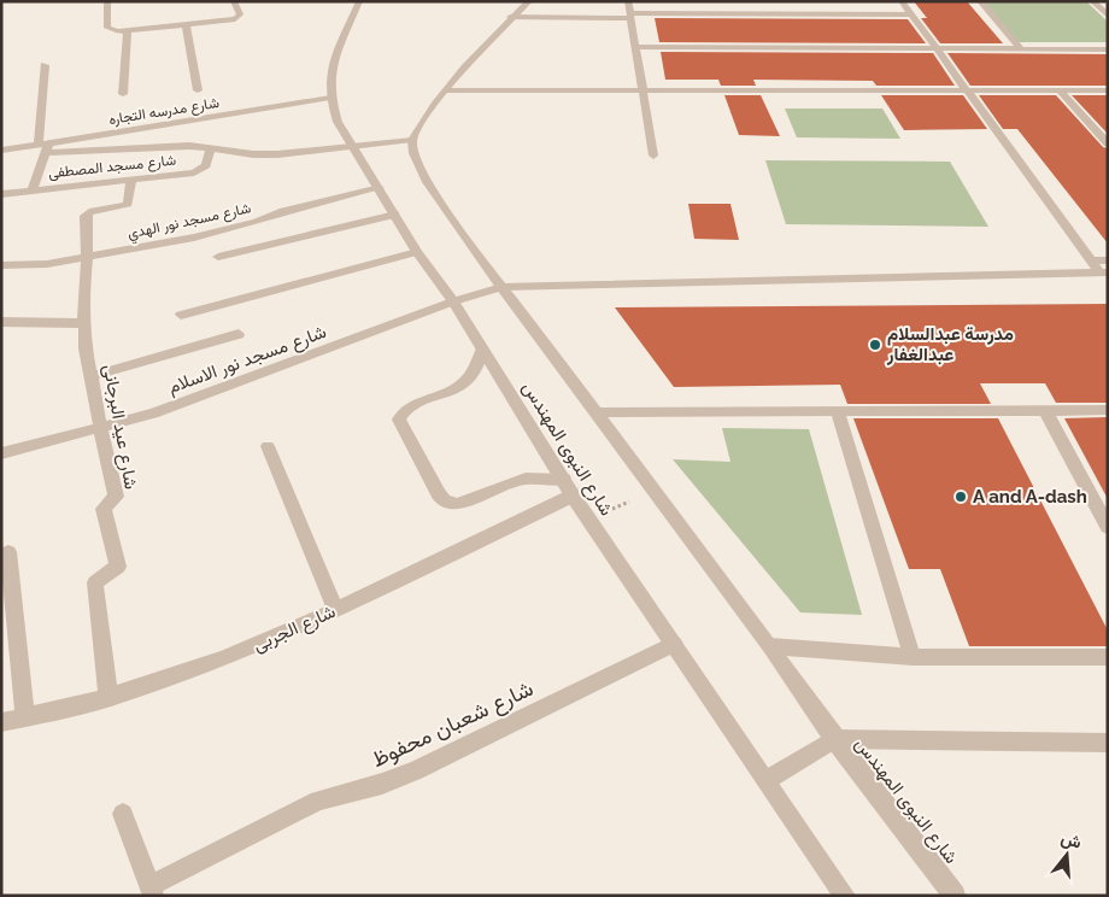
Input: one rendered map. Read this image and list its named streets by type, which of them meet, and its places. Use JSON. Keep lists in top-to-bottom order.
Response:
{
  "streets": {
    "street": [
      "شارع مدرسه التجاره",
      "شارع مسجد المصطفى",
      "شارع مسجد نور الهدي",
      "شارع مسجد نور الاسلام",
      "شارع عيد البرجانى",
      "شارع النبوى المهندس",
      "شارع الجربى",
      "شارع شعبان محفوظ"
    ]
  },
  "crossings": [
    ["شارع مدرسه التجاره", "شارع النبوى المهندس"],
    ["شارع مسجد المصطفى", "شارع عيد البرجانى"],
    ["شارع مسجد نور الهدي", "شارع عيد البرجانى"],
    ["شارع مسجد نور الهدي", "شارع النبوى المهندس"],
    ["شارع مسجد نور الاسلام", "شارع عيد البرجانى"],
    ["شارع مسجد نور الاسلام", "شارع النبوى المهندس"],
    ["شارع عيد البرجانى", "شارع الجربى"],
    ["شارع النبوى المهندس", "شارع الجربى"],
    ["شارع النبوى المهندس", "شارع شعبان محفوظ"]
  ],
  "places": ["مدرسة عبدالسلام عبدالغفار", "A and A-dash"],
  "north": "top"
}
